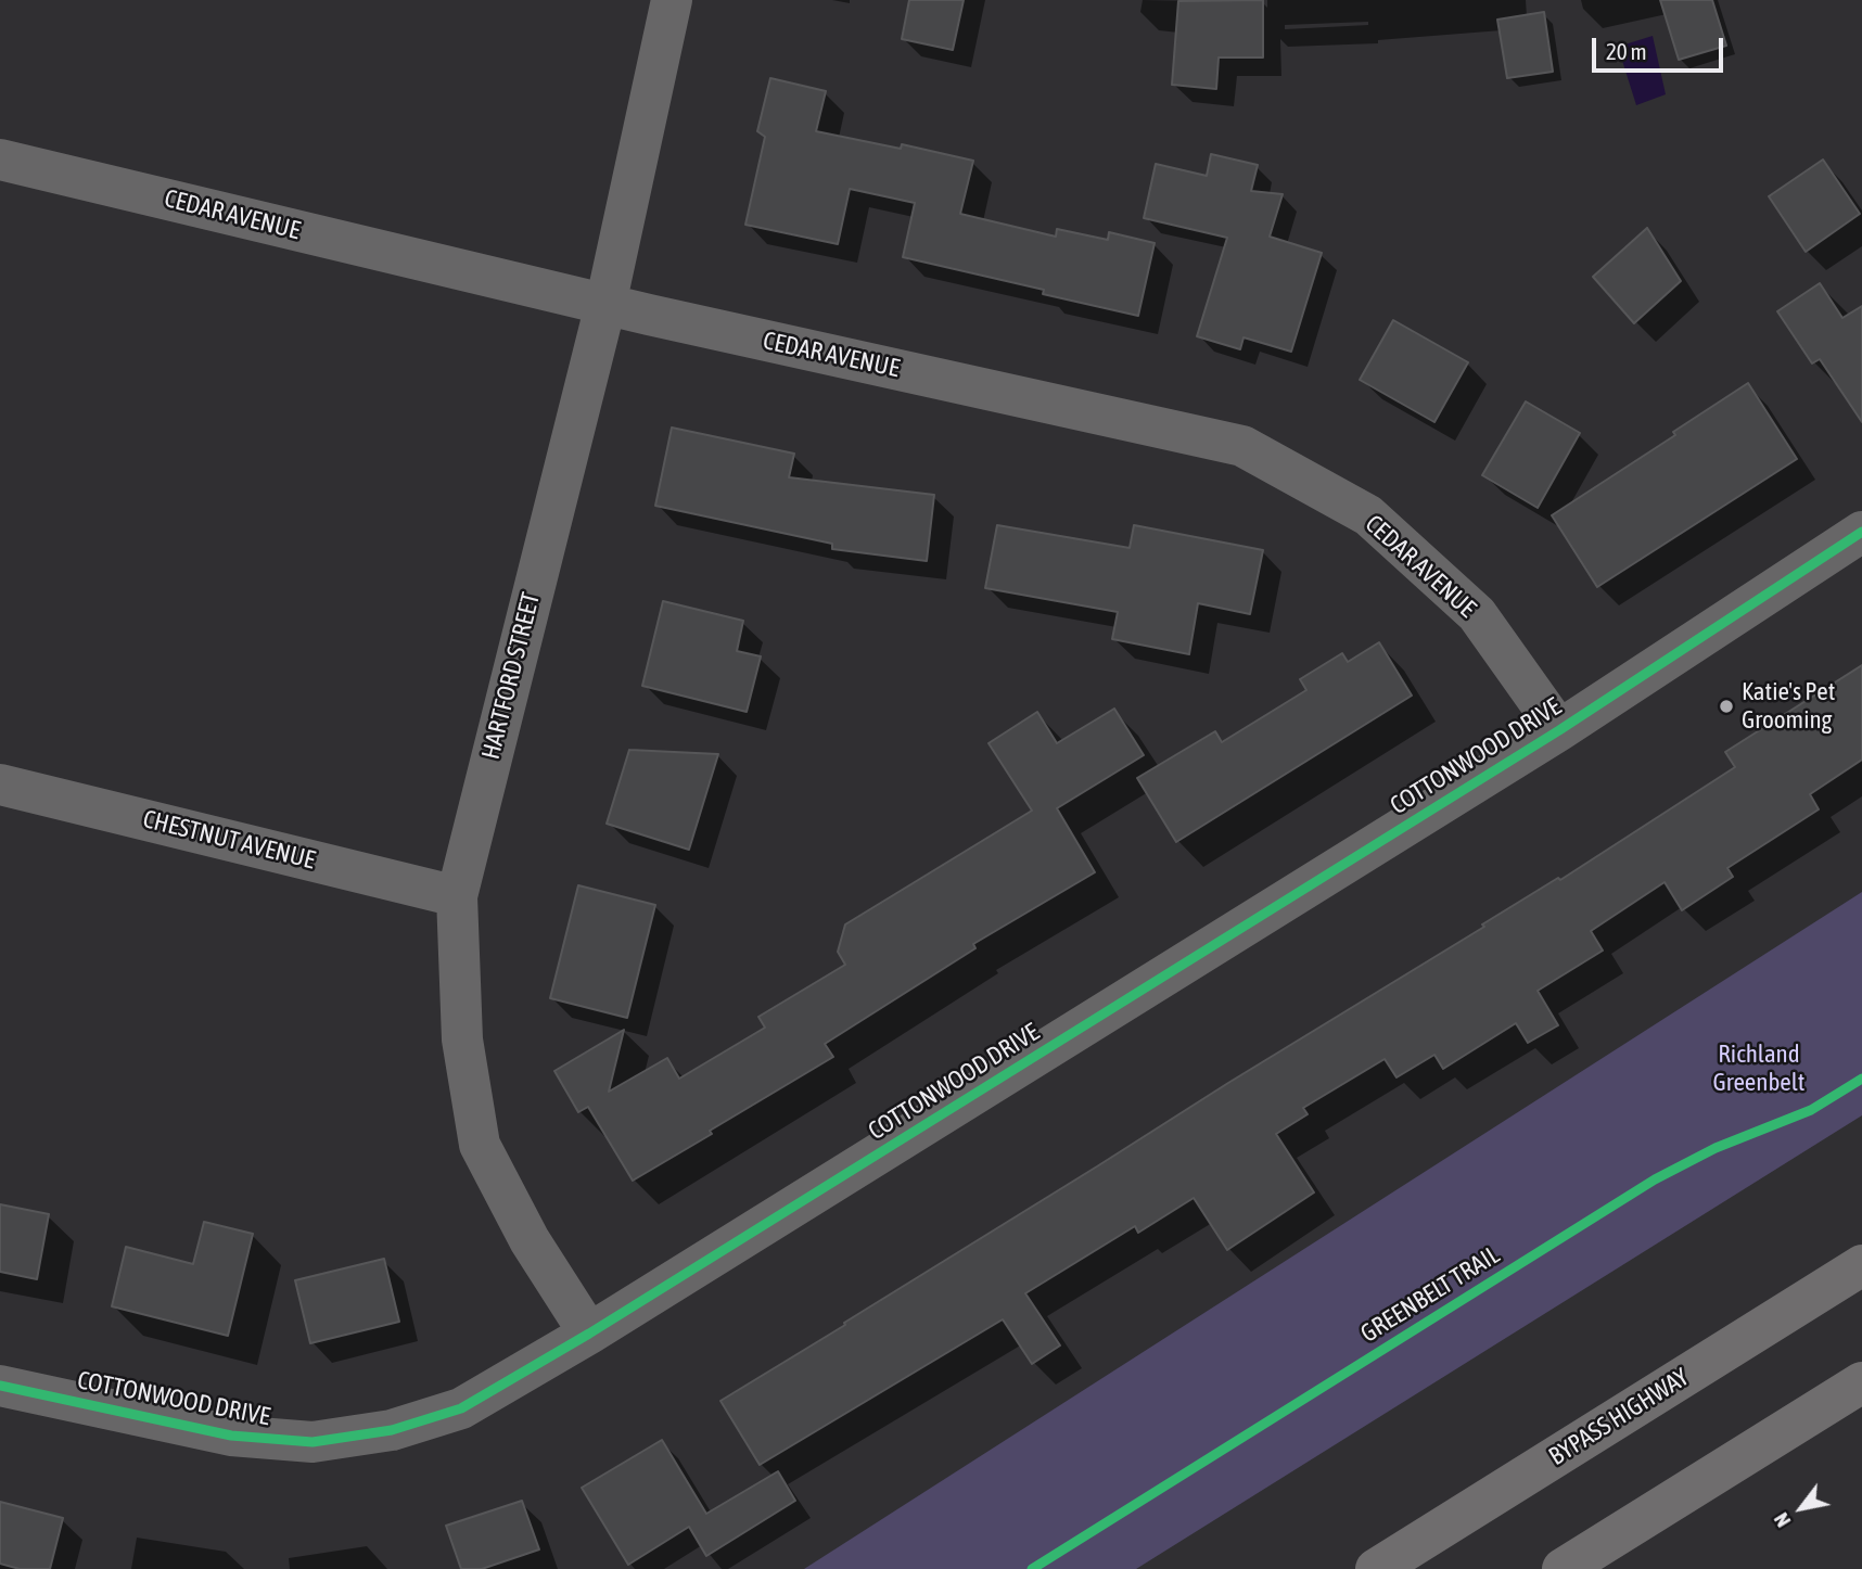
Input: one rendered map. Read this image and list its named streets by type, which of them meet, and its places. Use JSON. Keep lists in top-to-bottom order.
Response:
{
  "streets": {
    "highway": ["BYPASS HIGHWAY"],
    "street": [
      "CEDAR AVENUE",
      "HARTFORD STREET",
      "COTTONWOOD DRIVE",
      "CHESTNUT AVENUE"
    ],
    "cycle path": ["GREENBELT TRAIL"]
  },
  "crossings": [
    ["CEDAR AVENUE", "HARTFORD STREET"],
    ["CEDAR AVENUE", "COTTONWOOD DRIVE"],
    ["HARTFORD STREET", "COTTONWOOD DRIVE"],
    ["HARTFORD STREET", "CHESTNUT AVENUE"]
  ],
  "parks": ["Richland Greenbelt"],
  "places": ["Katie's Pet Grooming"],
  "scale_bar": "20 m",
  "north": "bottom left"
}
